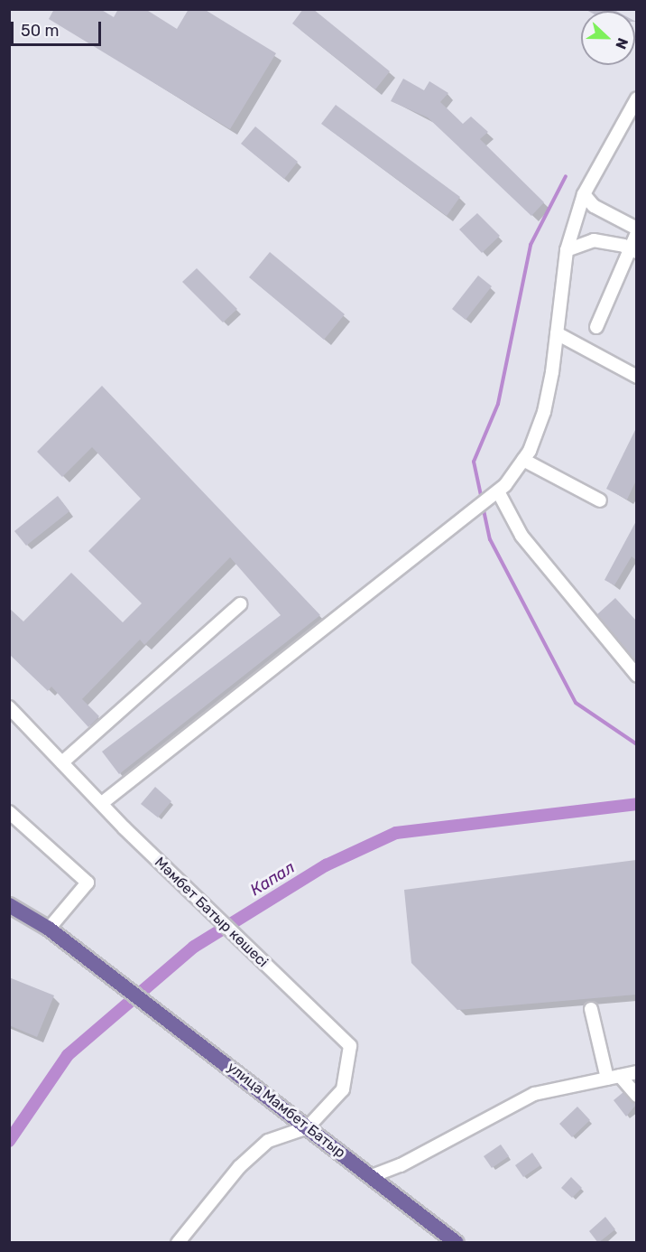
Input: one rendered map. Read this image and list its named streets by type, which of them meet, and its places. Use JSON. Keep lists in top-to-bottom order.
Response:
{
  "streets": {
    "main road": ["улица Мамбет Батыр"],
    "street": ["Мәмбет Батыр көшесі"]
  },
  "crossings": [
    ["Мәмбет Батыр көшесі", "улица Мамбет Батыр"]
  ],
  "water": ["Капал"],
  "scale_bar": "50 m",
  "north": "right"
}
